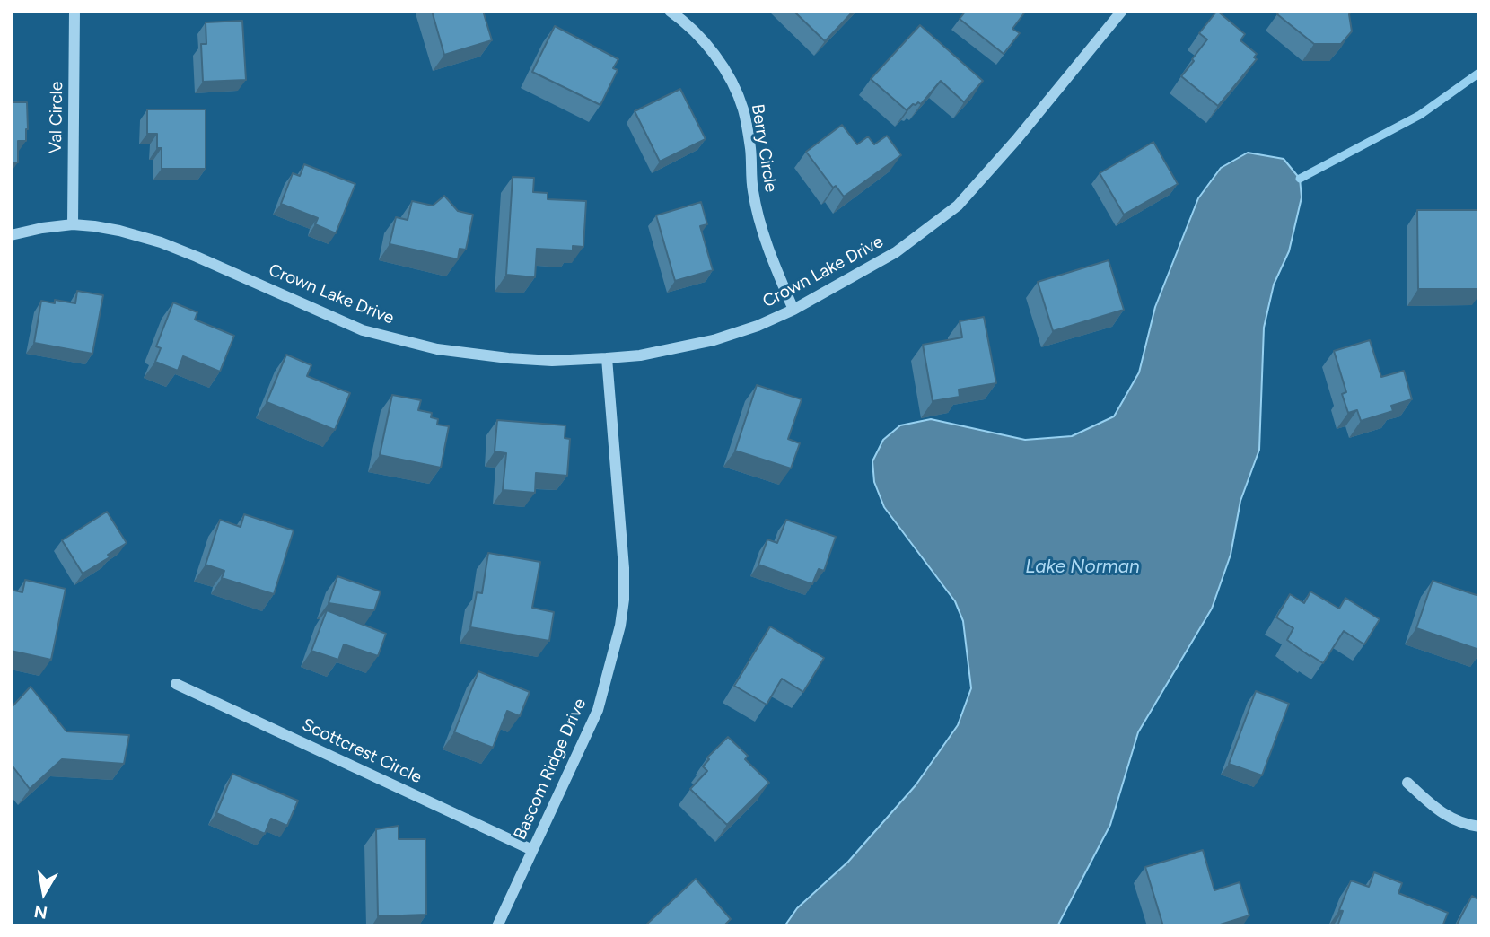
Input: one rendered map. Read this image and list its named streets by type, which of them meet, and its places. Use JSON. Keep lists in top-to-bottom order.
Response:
{
  "streets": {
    "street": [
      "Val Circle",
      "Berry Circle",
      "Crown Lake Drive",
      "Scottcrest Circle",
      "Bascom Ridge Drive"
    ]
  },
  "crossings": [
    ["Val Circle", "Crown Lake Drive"],
    ["Berry Circle", "Crown Lake Drive"],
    ["Crown Lake Drive", "Bascom Ridge Drive"],
    ["Scottcrest Circle", "Bascom Ridge Drive"]
  ],
  "water": ["Lake Norman"],
  "north": "bottom"
}
